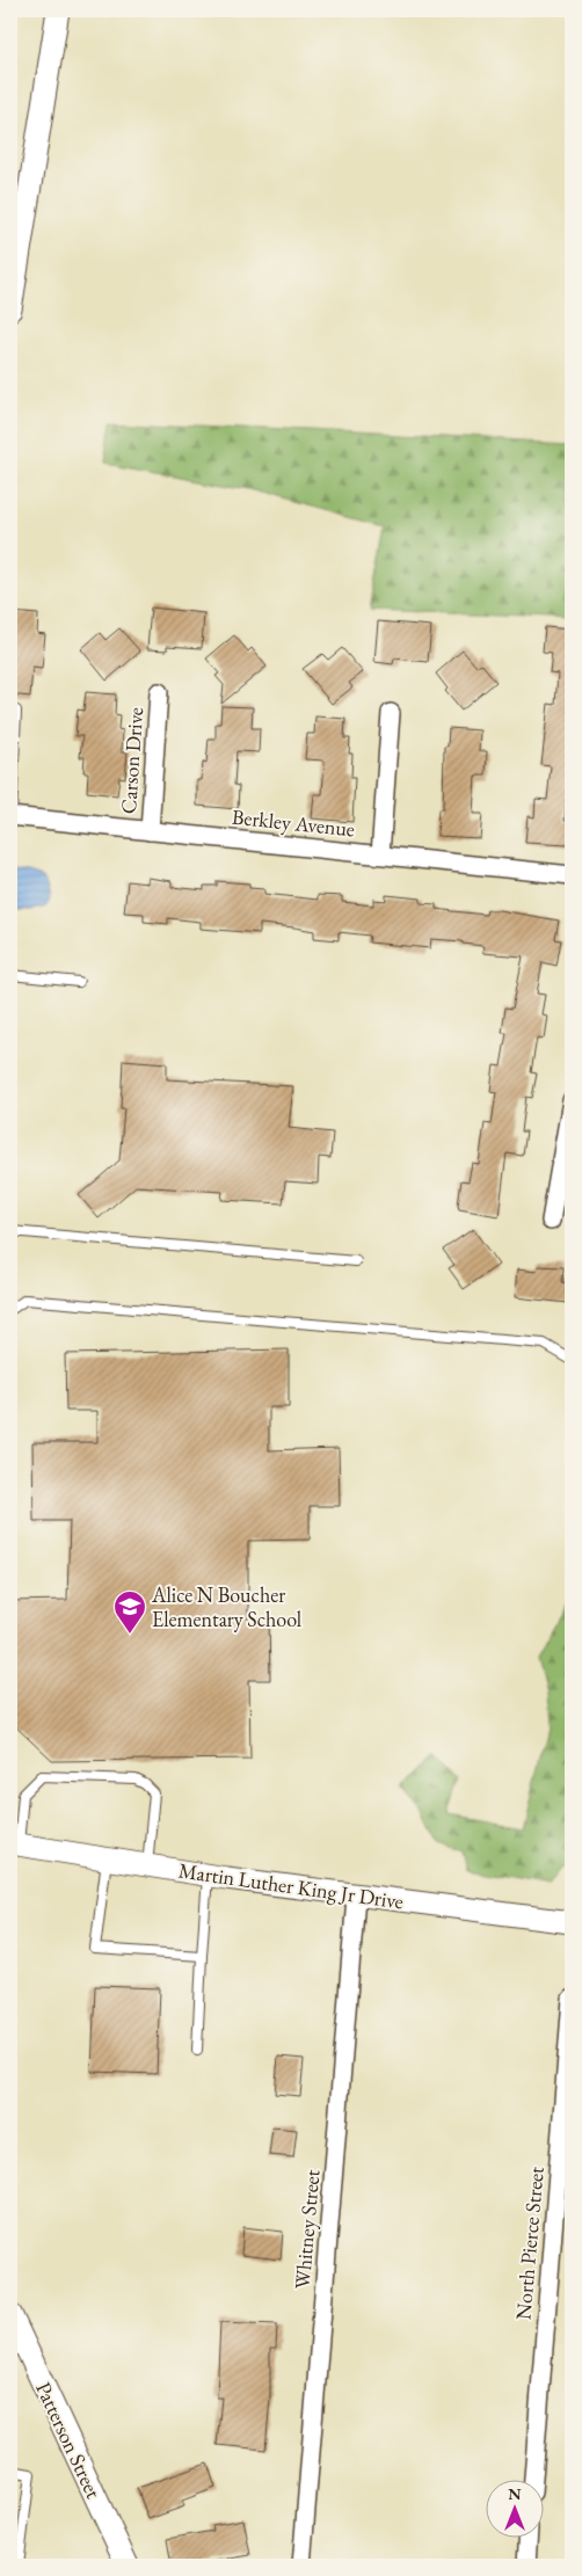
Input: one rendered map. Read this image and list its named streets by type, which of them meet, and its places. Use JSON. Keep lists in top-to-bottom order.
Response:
{
  "streets": {
    "street": [
      "Carson Drive",
      "Berkley Avenue",
      "Martin Luther King Jr Drive",
      "Whitney Street",
      "North Pierce Street",
      "Patterson Street"
    ]
  },
  "crossings": [
    ["Carson Drive", "Berkley Avenue"],
    ["Martin Luther King Jr Drive", "Whitney Street"]
  ],
  "places": {
    "school or university": ["Alice N Boucher Elementary School"]
  },
  "north": "top"
}
